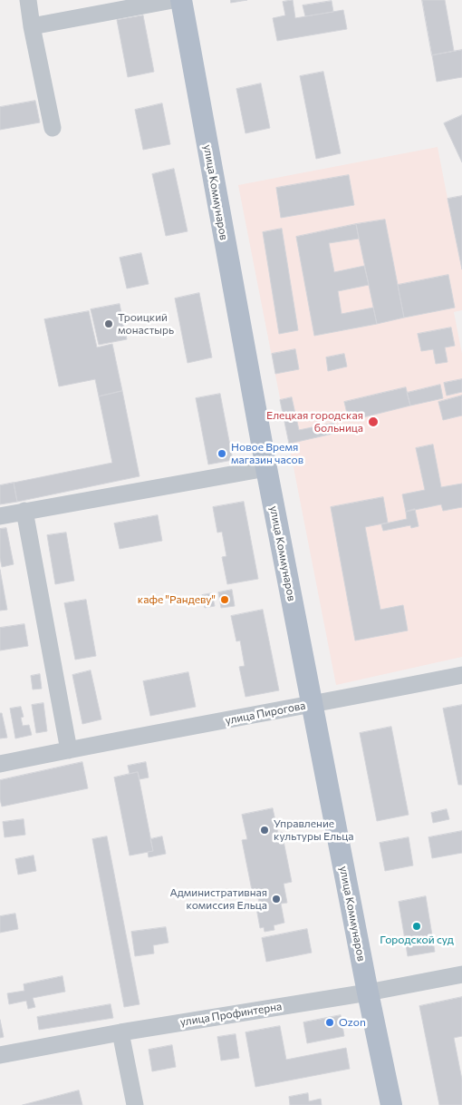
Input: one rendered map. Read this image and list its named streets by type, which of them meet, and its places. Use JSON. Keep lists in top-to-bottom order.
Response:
{
  "streets": {
    "main road": ["улица Коммунаров"],
    "street": ["улица Пирогова", "улица Профинтерна"]
  },
  "crossings": [
    ["улица Коммунаров", "улица Пирогова"],
    ["улица Коммунаров", "улица Профинтерна"]
  ],
  "places": [
    "Троицкий монастырь",
    "Елецкая городская больница",
    "Новое Время магазин часов",
    "кафе \"Рандеву\"",
    "Управление культуры Ельца",
    "Административная комиссия Ельца",
    "Городской суд",
    "Ozon"
  ]
}
